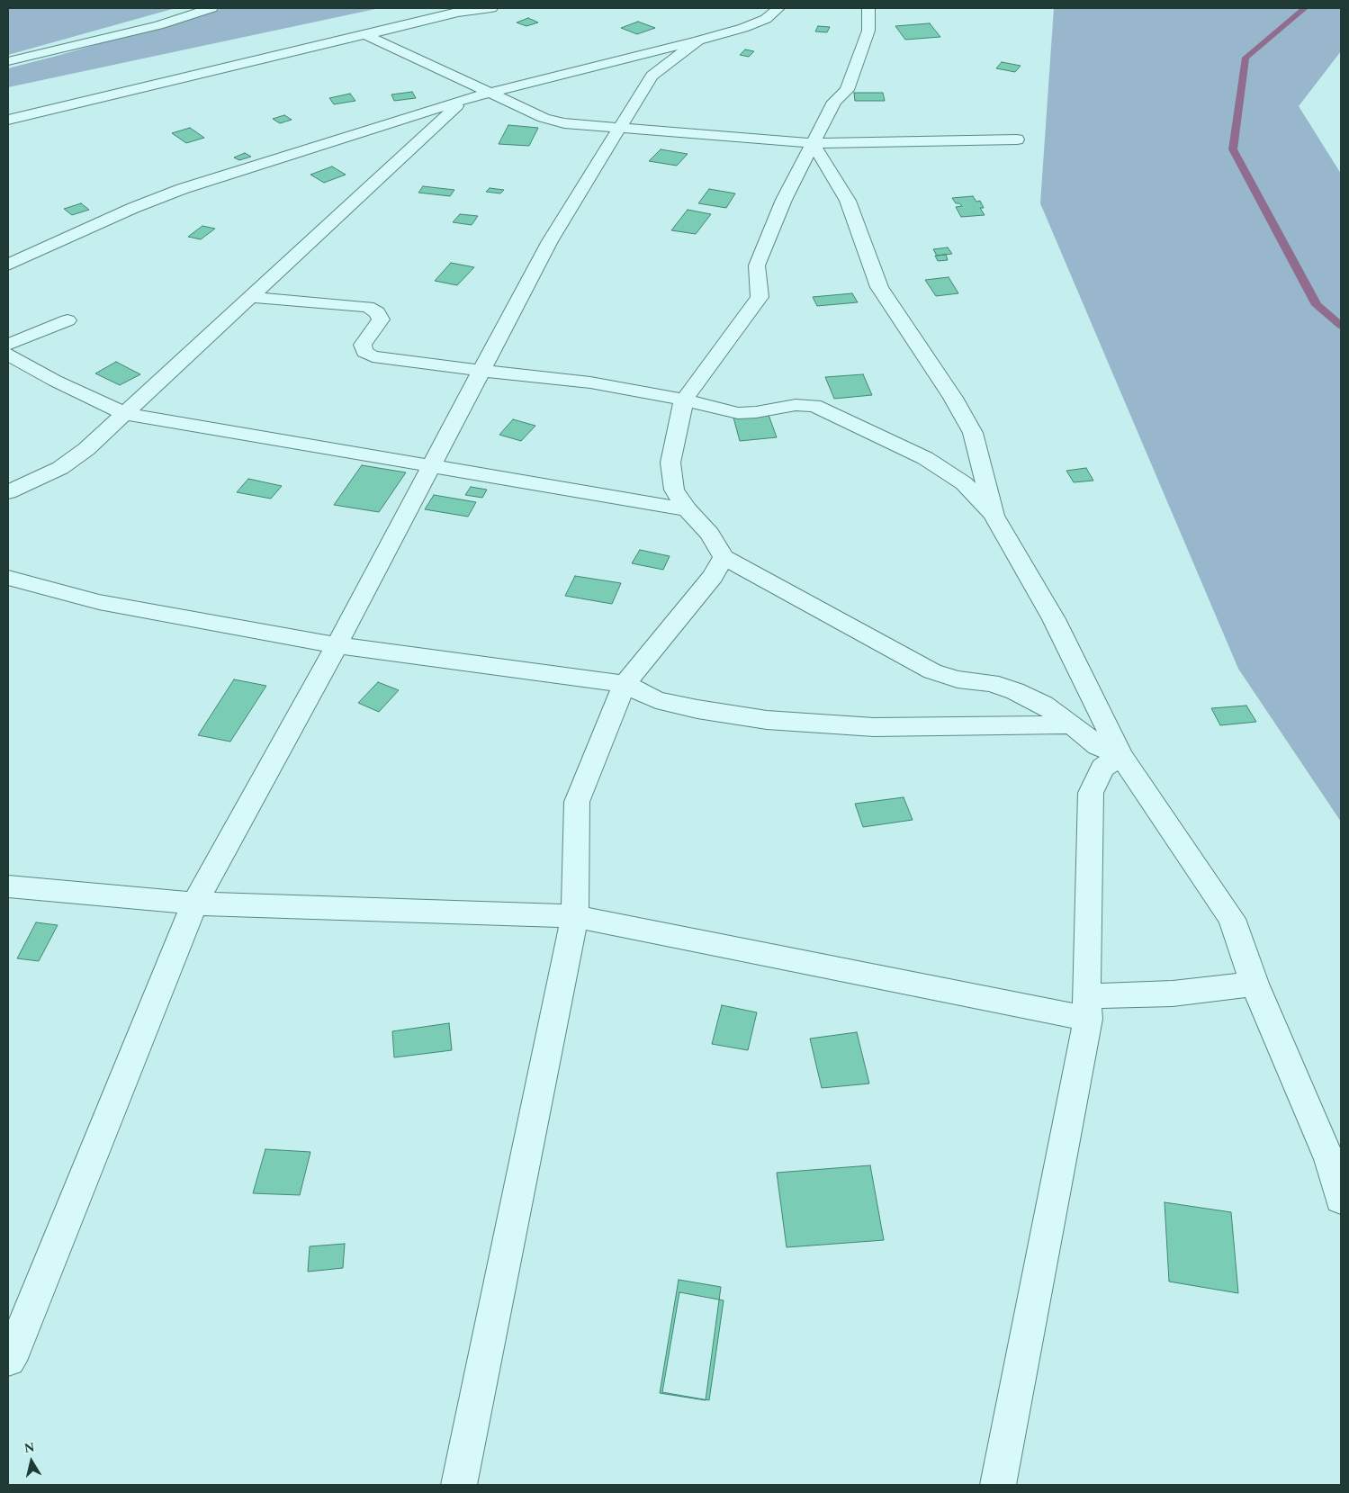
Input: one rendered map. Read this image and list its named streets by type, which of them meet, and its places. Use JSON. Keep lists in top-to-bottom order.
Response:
{
  "north": "top"
}
